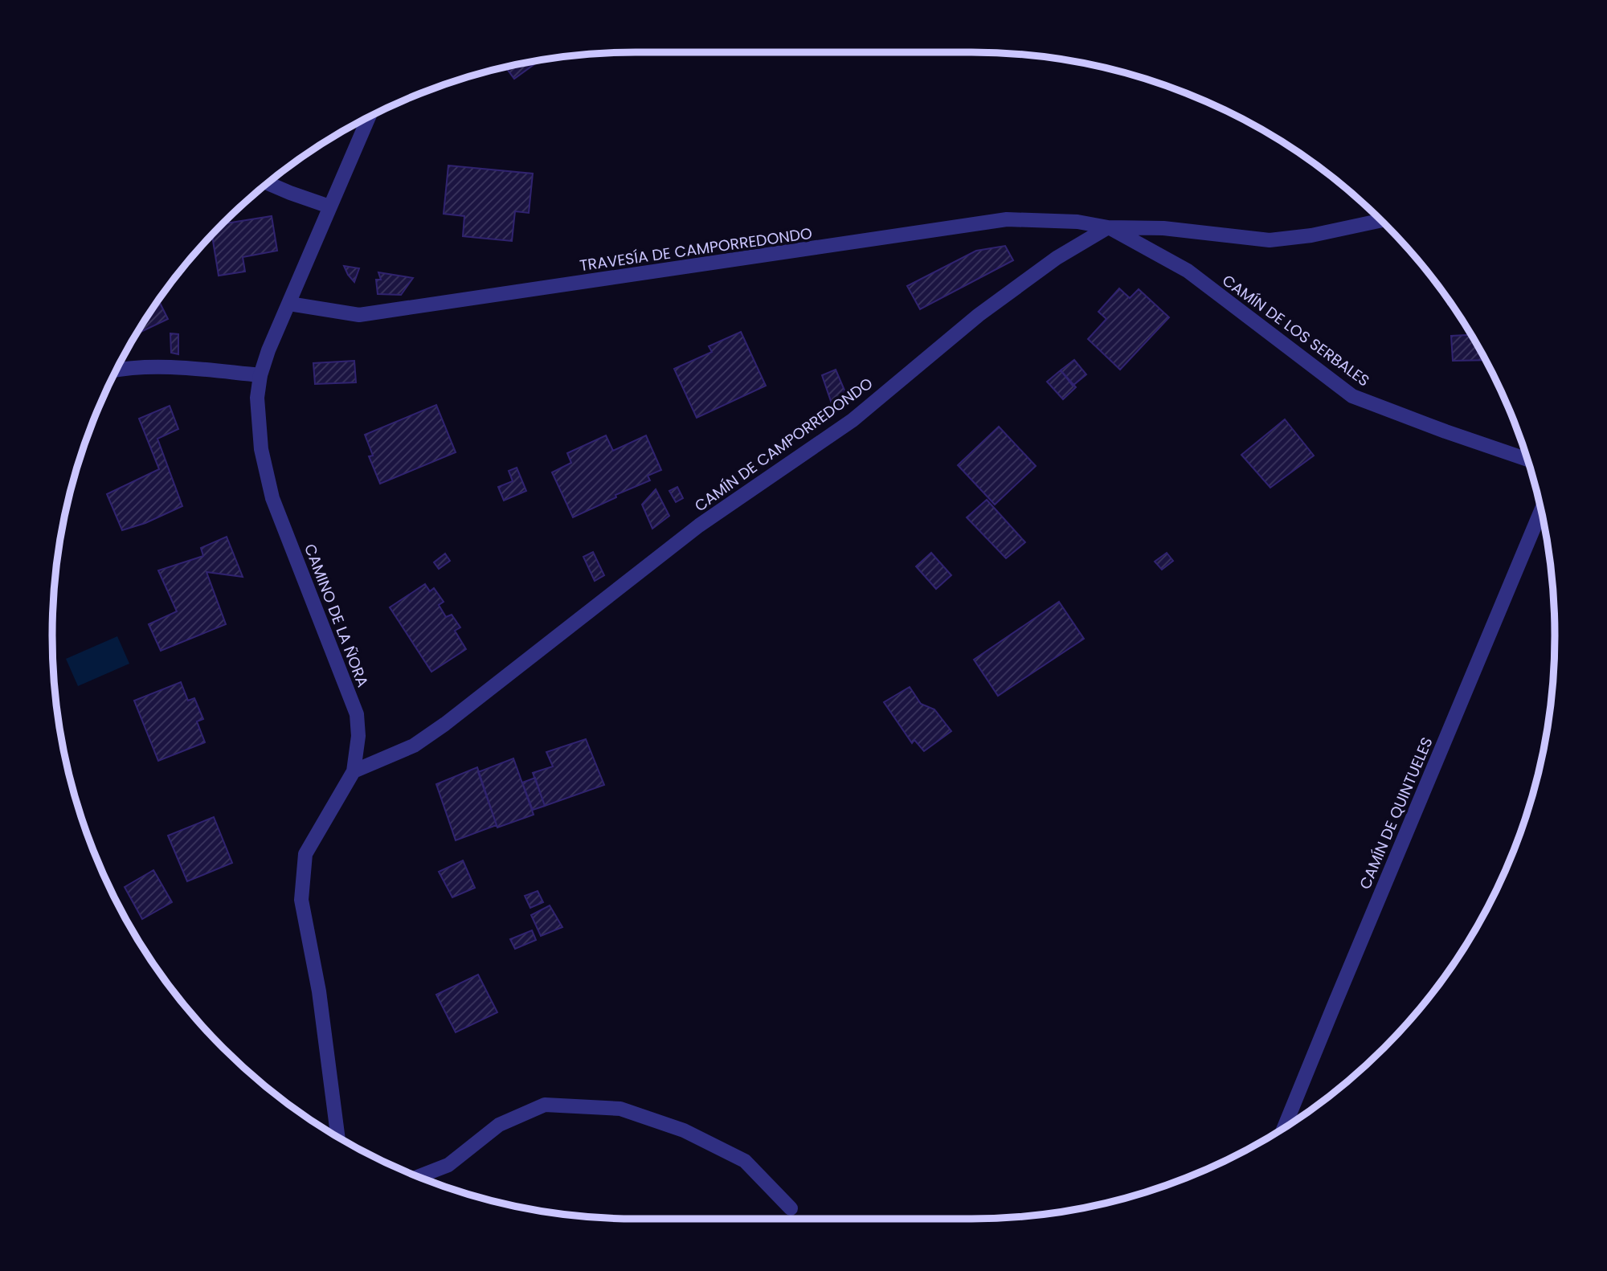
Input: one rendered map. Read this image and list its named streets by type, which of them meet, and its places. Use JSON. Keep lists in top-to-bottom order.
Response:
{
  "streets": {
    "street": [
      "TRAVESÍA DE CAMPORREDONDO",
      "CAMÍN DE LOS SERBALES",
      "CAMÍN DE CAMPORREDONDO",
      "CAMINO DE LA ÑORA",
      "CAMÍN DE QUINTUELES"
    ]
  },
  "crossings": [
    ["TRAVESÍA DE CAMPORREDONDO", "CAMÍN DE LOS SERBALES"],
    ["TRAVESÍA DE CAMPORREDONDO", "CAMÍN DE CAMPORREDONDO"],
    ["TRAVESÍA DE CAMPORREDONDO", "CAMINO DE LA ÑORA"],
    ["CAMÍN DE LOS SERBALES", "CAMÍN DE CAMPORREDONDO"],
    ["CAMÍN DE CAMPORREDONDO", "CAMINO DE LA ÑORA"]
  ]
}
